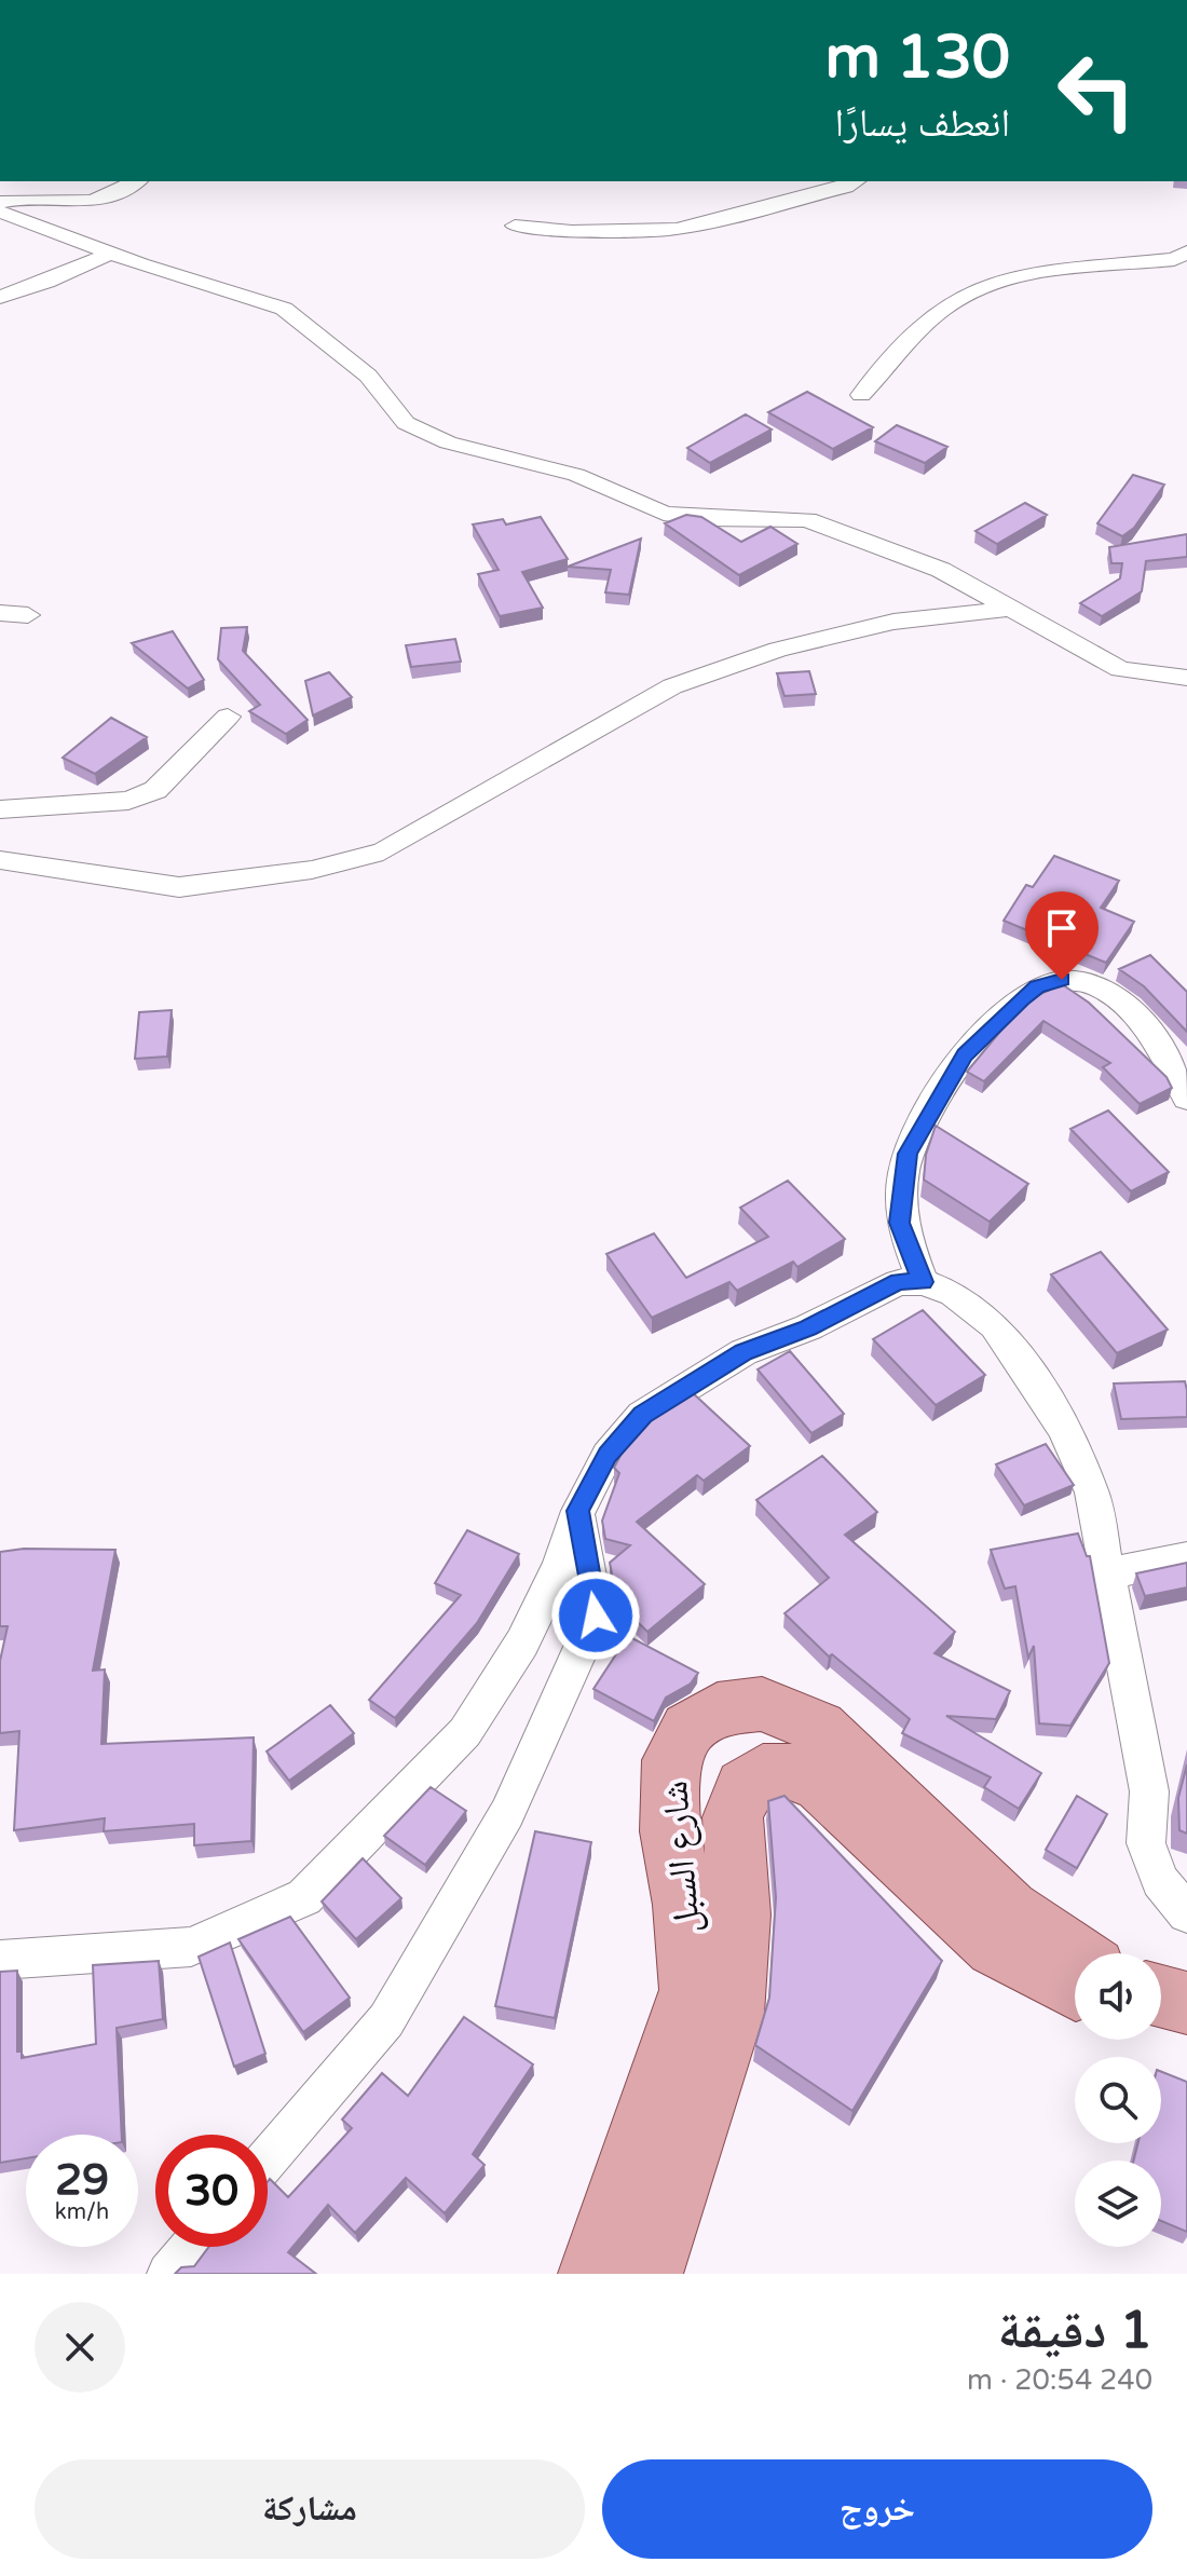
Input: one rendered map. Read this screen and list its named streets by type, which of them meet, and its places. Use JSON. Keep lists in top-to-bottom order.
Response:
{
  "streets": {
    "main road": ["شارع السبل"]
  },
  "page": {
    "turn": ["130 m", "انعطف يسارًا"],
    "speed": "29 km/h",
    "limit": "30",
    "heading": ["1 دقيقة", "240 m · 20:54"],
    "buttons": ["خروج", "مشاركة"]
  }
}
